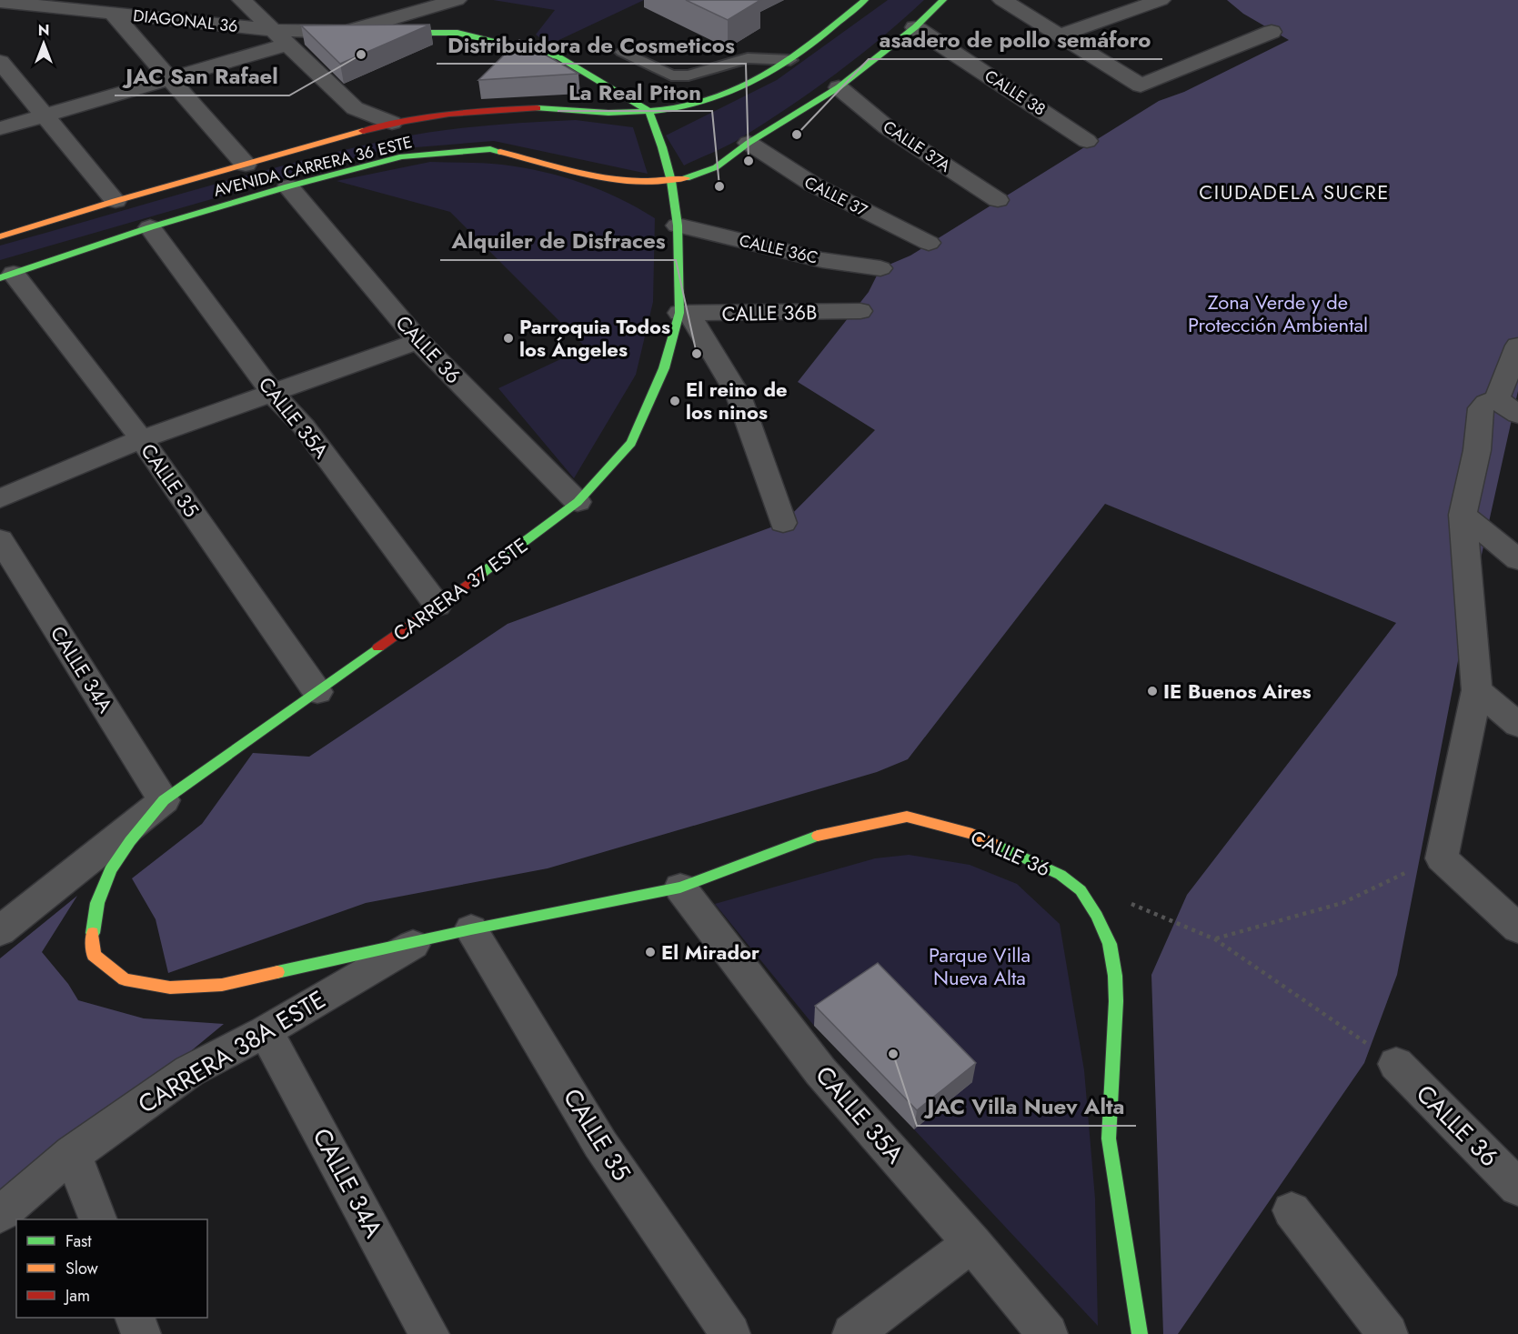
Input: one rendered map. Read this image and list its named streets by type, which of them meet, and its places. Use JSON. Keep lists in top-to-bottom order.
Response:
{
  "streets": {
    "street": [
      "DIAGONAL 36",
      "CALLE 38",
      "CALLE 37A",
      "AVENIDA CARRERA 36 ESTE",
      "CALLE 37",
      "CALLE 36C",
      "CALLE 36B",
      "CALLE 36",
      "CALLE 35A",
      "CALLE 35",
      "CARRERA 37 ESTE",
      "CALLE 34A",
      "CARRERA 38A ESTE"
    ]
  },
  "crossings": [
    ["CALLE 38", "AVENIDA CARRERA 36 ESTE"],
    ["CALLE 37A", "AVENIDA CARRERA 36 ESTE"],
    ["AVENIDA CARRERA 36 ESTE", "CALLE 37"],
    ["AVENIDA CARRERA 36 ESTE", "CALLE 36"],
    ["AVENIDA CARRERA 36 ESTE", "CALLE 35A"],
    ["AVENIDA CARRERA 36 ESTE", "CALLE 35"],
    ["AVENIDA CARRERA 36 ESTE", "CARRERA 37 ESTE"],
    ["CALLE 36C", "CARRERA 37 ESTE"],
    ["CALLE 36B", "CARRERA 37 ESTE"],
    ["CALLE 36", "CALLE 35A"],
    ["CALLE 36", "CARRERA 37 ESTE"],
    ["CALLE 35A", "CARRERA 37 ESTE"],
    ["CALLE 35", "CARRERA 37 ESTE"],
    ["CARRERA 37 ESTE", "CALLE 34A"],
    ["CARRERA 37 ESTE", "CARRERA 38A ESTE"],
    ["CALLE 34A", "CARRERA 38A ESTE"]
  ],
  "districts": ["CIUDADELA SUCRE"],
  "parks": ["Zona Verde y de Protección Ambiental", "Parque Villa Nueva Alta"],
  "places": [
    "JAC San Rafael",
    "asadero de pollo semáforo",
    "Distribuidora de Cosmeticos",
    "La Real Piton",
    "Parroquia Todos los Ángeles",
    "Alquiler de Disfraces",
    "El reino de los ninos",
    "IE Buenos Aires",
    "El Mirador",
    "JAC Villa Nuev Alta"
  ],
  "legend": ["Fast", "Slow", "Jam"],
  "north": "top"
}
